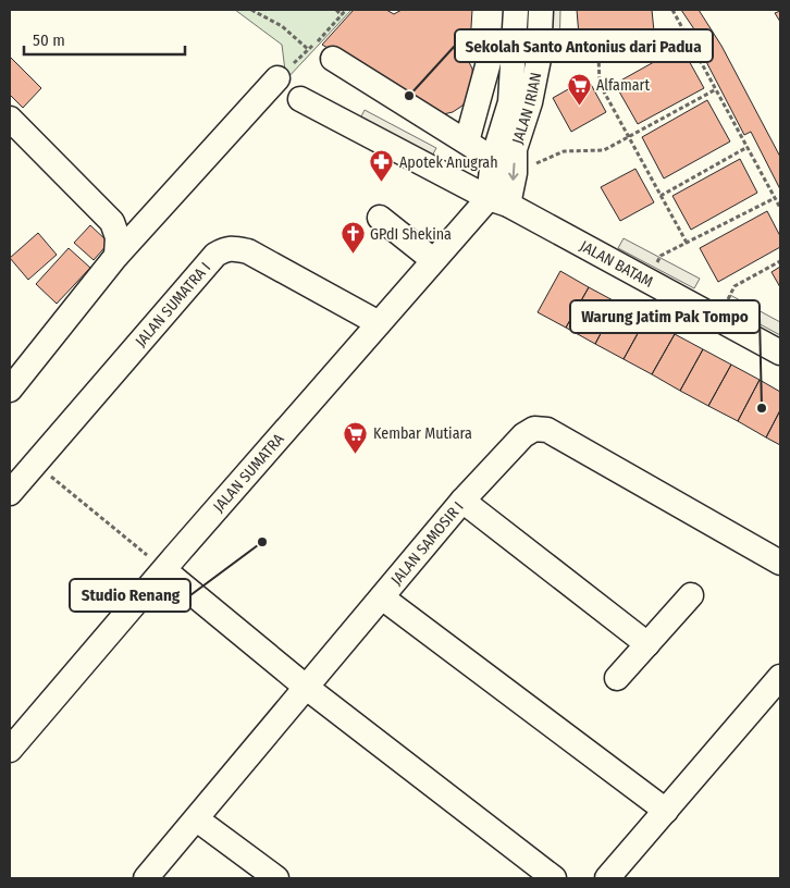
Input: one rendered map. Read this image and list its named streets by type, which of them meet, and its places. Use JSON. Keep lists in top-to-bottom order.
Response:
{
  "streets": {
    "street": [
      "JALAN IRIAN",
      "JALAN BATAM",
      "JALAN SUMATRA I",
      "JALAN SUMATRA",
      "JALAN SAMOSIR I"
    ]
  },
  "crossings": [
    ["JALAN IRIAN", "JALAN BATAM"],
    ["JALAN IRIAN", "JALAN SUMATRA"],
    ["JALAN BATAM", "JALAN SUMATRA"],
    ["JALAN SUMATRA I", "JALAN SUMATRA"]
  ],
  "places": {
    "other": ["Sekolah Santo Antonius dari Padua", "Warung Jatim Pak Tompo", "Studio Renang"],
    "supermarket": ["Alfamart", "Kembar Mutiara"],
    "pharmacy": ["Apotek Anugrah"],
    "church": ["GPdI Shekina"]
  },
  "scale_bar": "50 m"
}
